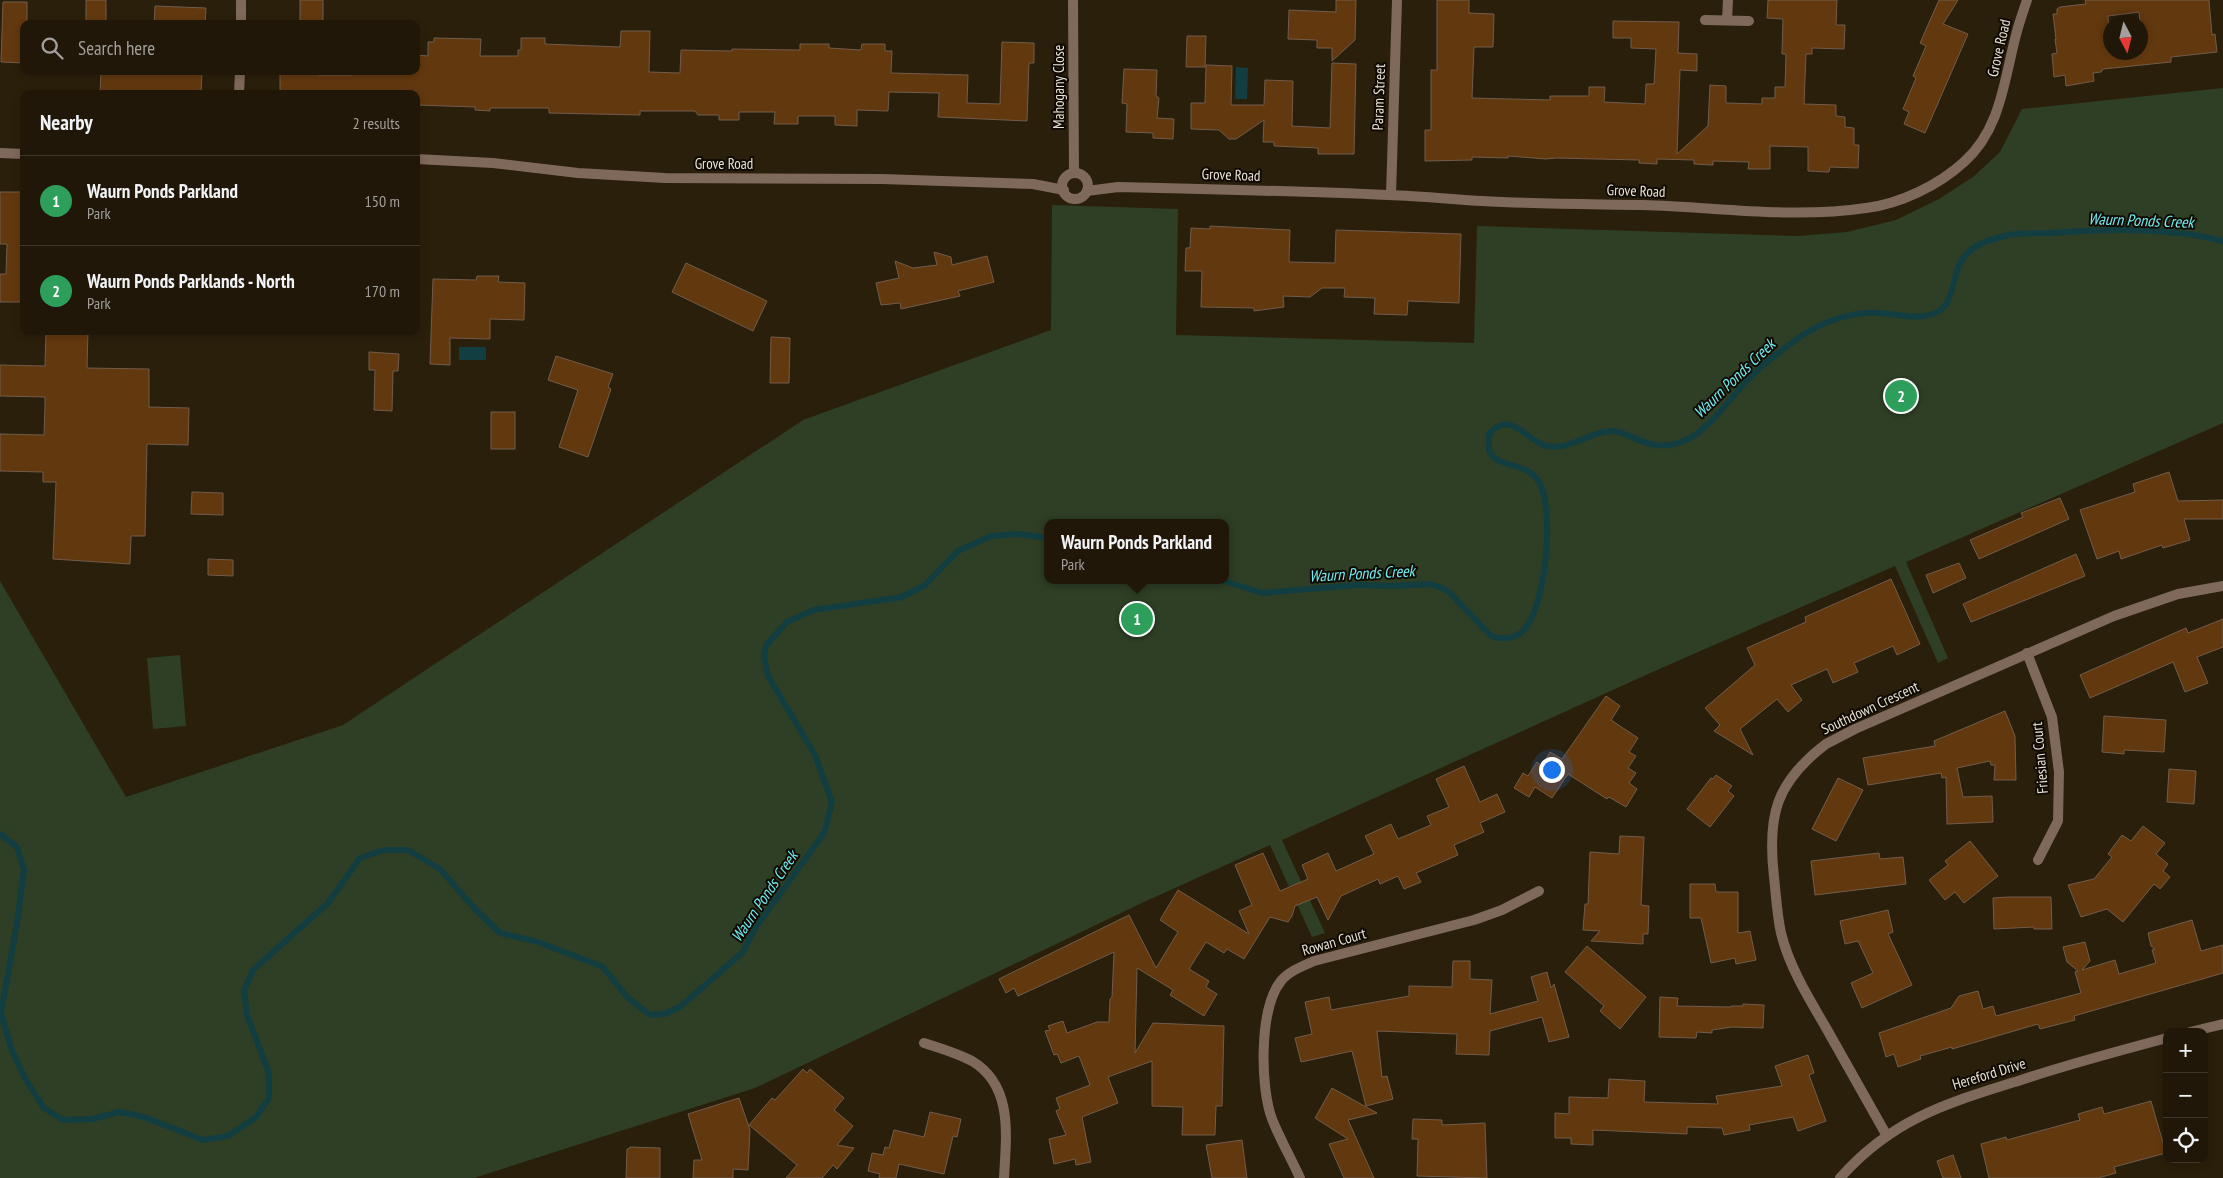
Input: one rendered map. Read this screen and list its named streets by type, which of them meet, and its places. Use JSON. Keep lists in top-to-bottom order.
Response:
{
  "streets": {
    "street": [
      "Grove Road",
      "Mahogany Close",
      "Param Street",
      "Southdown Crescent",
      "Friesian Court",
      "Rowan Court",
      "Hereford Drive"
    ]
  },
  "crossings": [
    ["Grove Road", "Mahogany Close"],
    ["Grove Road", "Param Street"],
    ["Southdown Crescent", "Friesian Court"],
    ["Southdown Crescent", "Hereford Drive"]
  ],
  "water": ["Waurn Ponds Creek"],
  "north": "bottom",
  "page": {
    "search": "Search here",
    "heading": ["Nearby", "2 results"],
    "list": [
      {
        "mark": "1",
        "name": "Waurn Ponds Parkland",
        "note": "Park",
        "value": "150 m"
      },
      {
        "mark": "2",
        "name": "Waurn Ponds Parklands - North",
        "note": "Park",
        "value": "170 m"
      }
    ],
    "pins": ["2", "1"],
    "popup": ["Waurn Ponds Parkland", "Park"],
    "map_buttons": ["+", "−"]
  }
}
